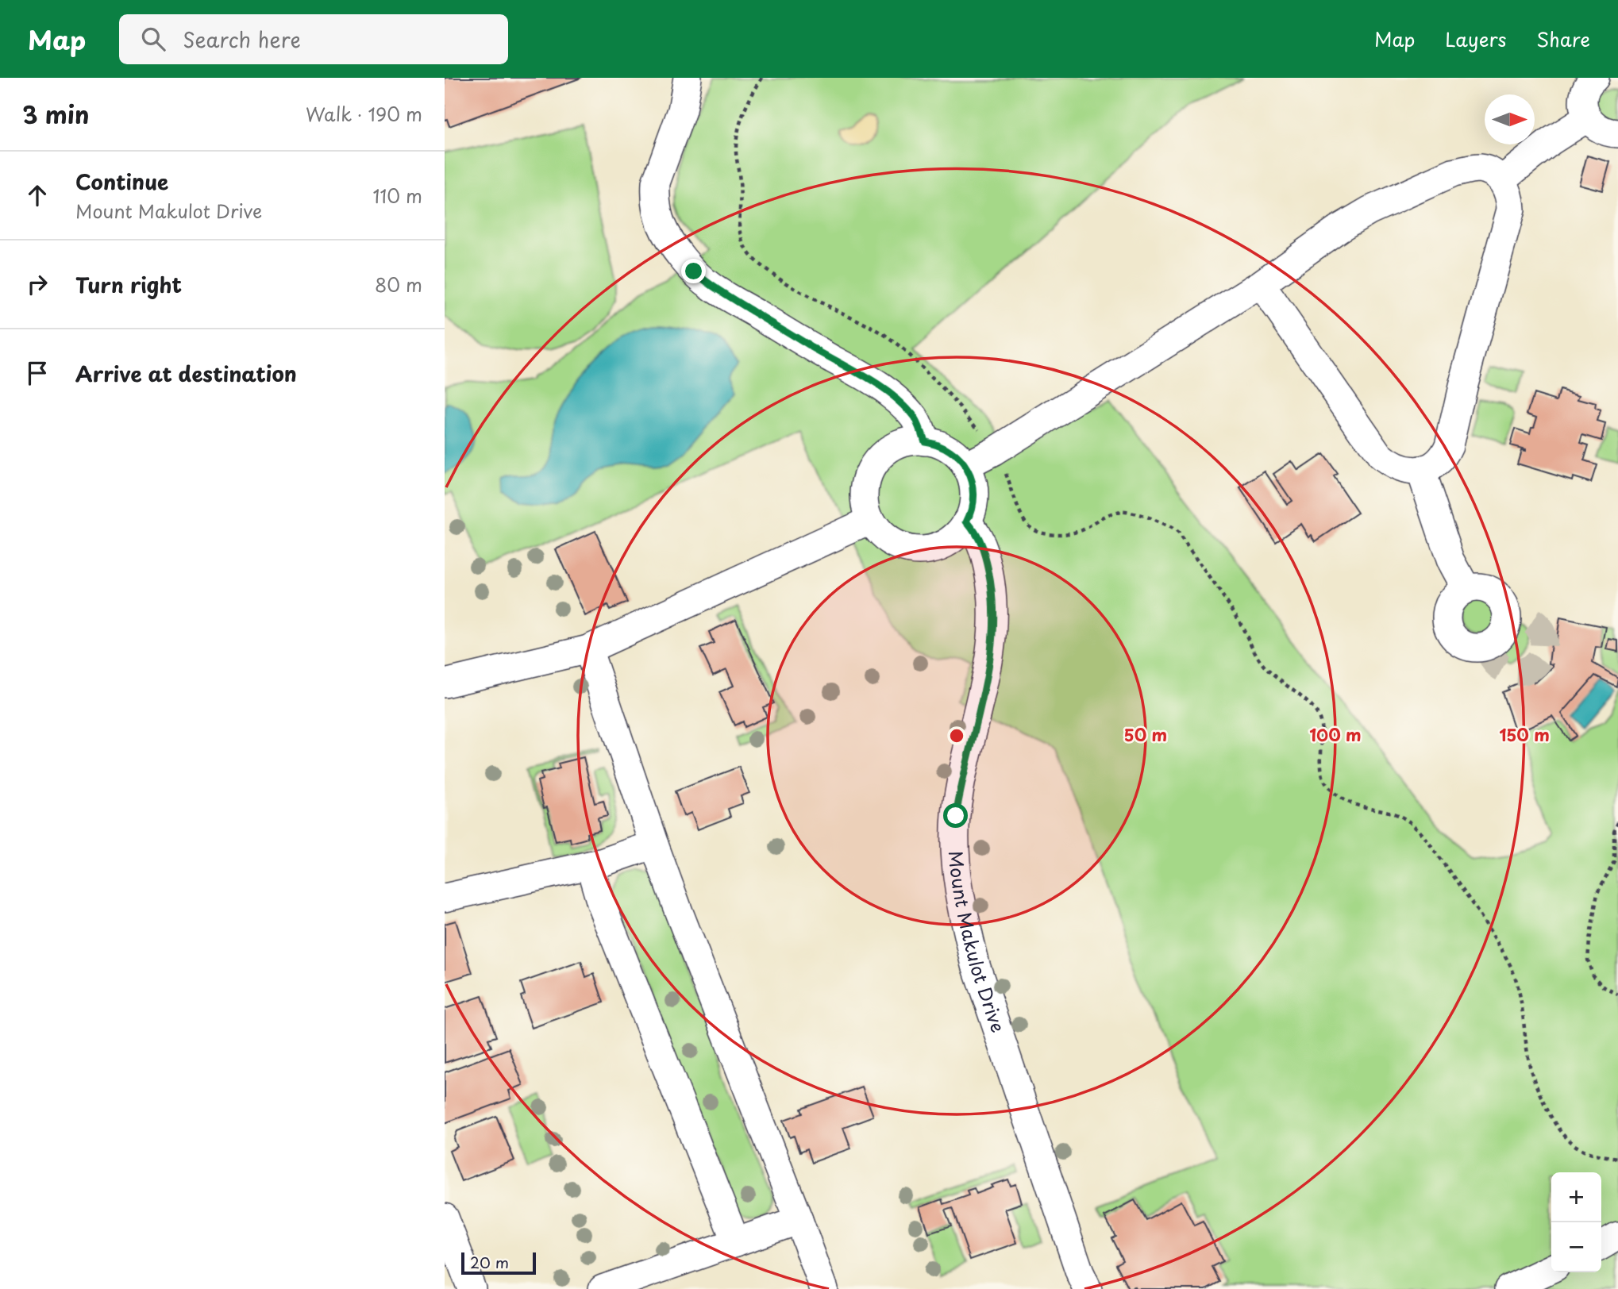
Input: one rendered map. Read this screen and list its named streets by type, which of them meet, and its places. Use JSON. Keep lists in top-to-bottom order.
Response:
{
  "streets": {
    "street": ["Mount Makulot Drive"]
  },
  "scale_bar": "20 m",
  "north": "right",
  "page": {
    "header": "Map",
    "search": "Search here",
    "nav": ["Map", "Layers", "Share"],
    "heading": ["3 min", "Walk · 190 m"],
    "list": [
      ["Continue", "Mount Makulot Drive", "110 m"],
      ["Turn right", "80 m"],
      "Arrive at destination"
    ],
    "map_buttons": ["+", "−"],
    "scale": "20 m"
  },
  "rings": ["50 m", "100 m", "150 m"]
}
